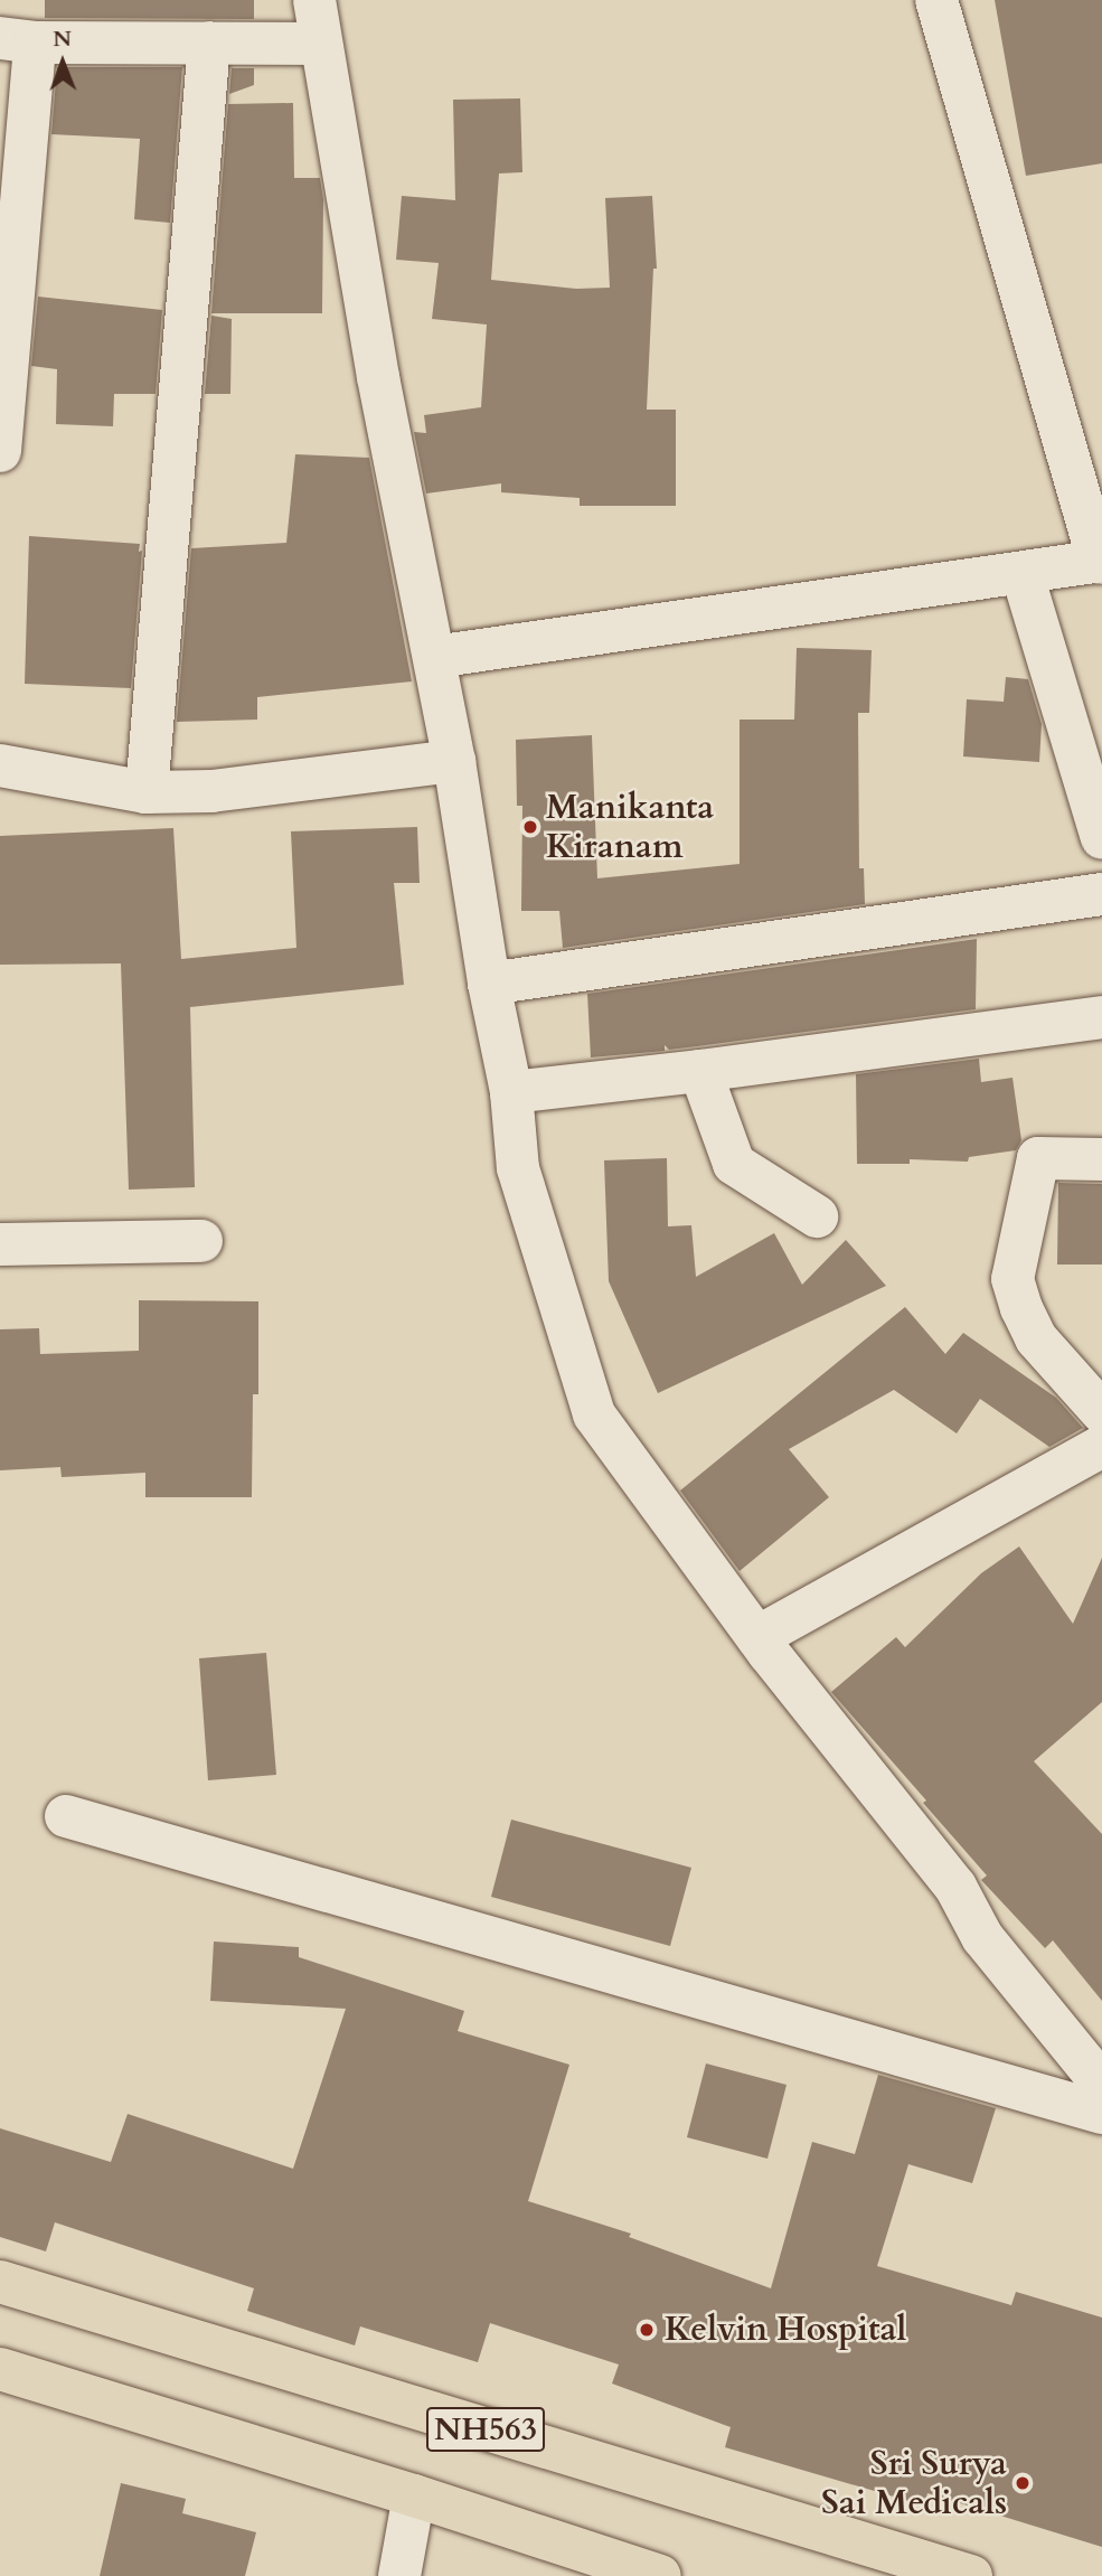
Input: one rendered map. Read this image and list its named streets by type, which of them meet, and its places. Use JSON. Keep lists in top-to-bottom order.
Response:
{
  "streets": {
    "highway": ["NH563"]
  },
  "places": ["Manikanta Kiranam", "Kelvin Hospital", "Sri Surya Sai Medicals"],
  "north": "top"
}
